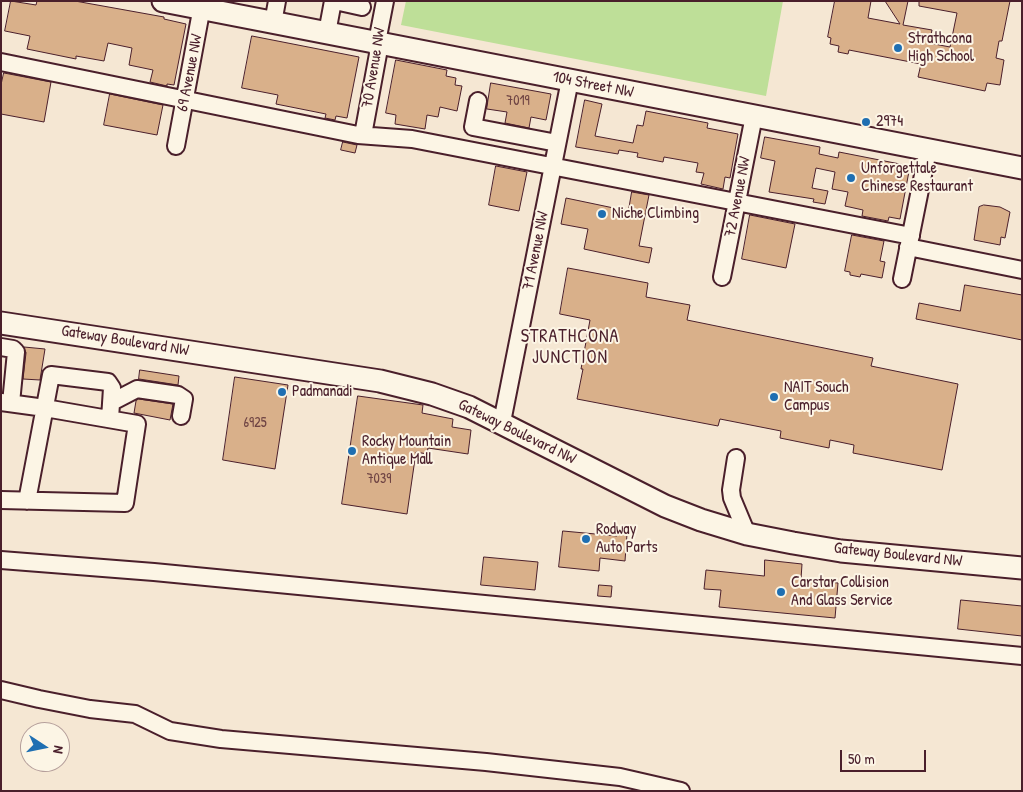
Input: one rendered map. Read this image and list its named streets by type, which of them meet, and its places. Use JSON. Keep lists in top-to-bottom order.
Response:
{
  "streets": {
    "main road": ["104 Street NW", "Gateway Boulevard NW"],
    "street": [
      "70 Avenue NW",
      "69 Avenue NW",
      "72 Avenue NW",
      "71 Avenue NW"
    ]
  },
  "crossings": [
    ["70 Avenue NW", "104 Street NW"],
    ["69 Avenue NW", "104 Street NW"],
    ["104 Street NW", "72 Avenue NW"],
    ["104 Street NW", "71 Avenue NW"],
    ["71 Avenue NW", "Gateway Boulevard NW"]
  ],
  "districts": ["STRATHCONA JUNCTION"],
  "places": [
    "Strathcona High School",
    "2974",
    "Unforgettale Chinese Restaurant",
    "Niche Climbing",
    "Padmanadi",
    "NAIT Souch Campus",
    "Rocky Mountain Antique Mall",
    "Rodway Auto Parts",
    "Carstar Collision And Glass Service"
  ],
  "house_numbers": ["7019", "6925", "7039"],
  "scale_bar": "50 m",
  "north": "right"
}
